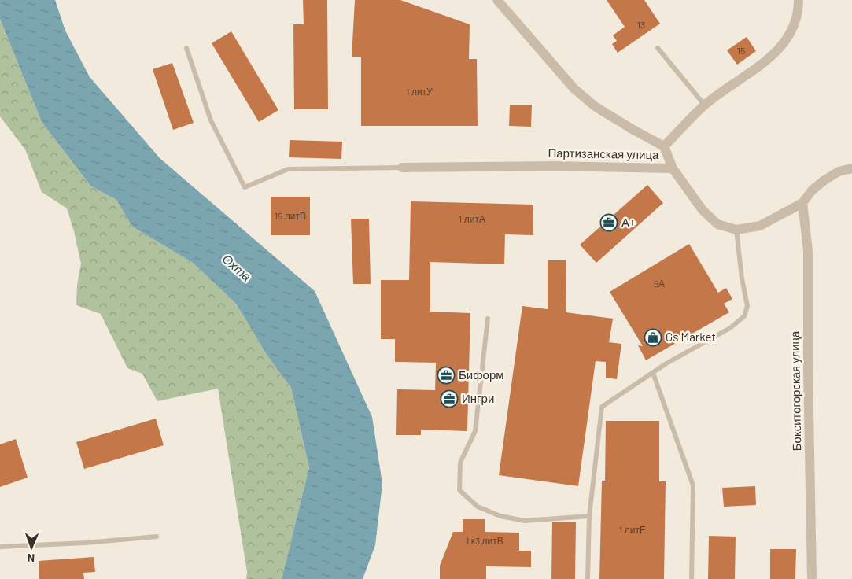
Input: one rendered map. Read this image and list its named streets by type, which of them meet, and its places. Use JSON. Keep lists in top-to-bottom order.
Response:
{
  "streets": {
    "street": ["Партизанская улица", "Бокситогорская улица"]
  },
  "crossings": [
    ["Партизанская улица", "Бокситогорская улица"]
  ],
  "water": ["Охта"],
  "places": {
    "office": ["А+", "Биформ", "Ингри"],
    "shop": ["Gs Market"]
  },
  "house_numbers": [
    "13",
    "15",
    "1 литУ",
    "19 литВ",
    "1 литА",
    "6А",
    "1 литЕ",
    "1 к3 литВ"
  ],
  "north": "bottom"
}
